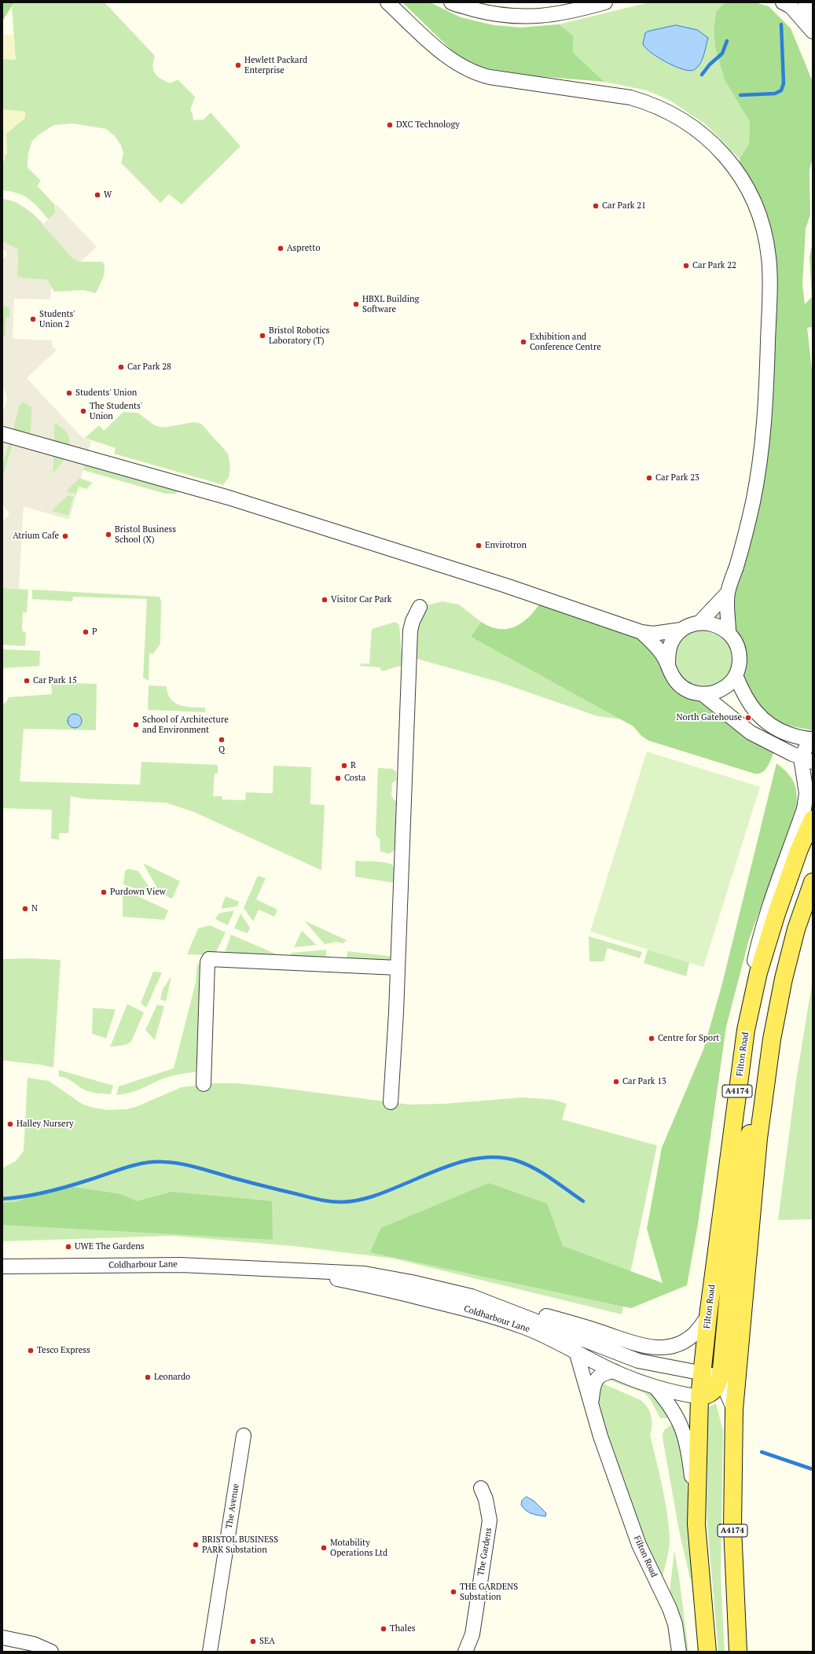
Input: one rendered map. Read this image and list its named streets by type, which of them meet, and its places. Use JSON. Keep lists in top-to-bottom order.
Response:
{
  "streets": {
    "main road": ["Filton Road", "A4174"],
    "street": ["Coldharbour Lane", "The Avenue", "The Gardens"]
  },
  "crossings": [
    ["Filton Road", "A4174"],
    ["Filton Road", "Coldharbour Lane"],
    ["A4174", "Coldharbour Lane"]
  ],
  "places": [
    "Hewlett Packard Enterprise",
    "DXC Technology",
    "W",
    "Car Park 21",
    "Aspretto",
    "Car Park 22",
    "HBXL Building Software",
    "Students' Union 2",
    "Bristol Robotics Laboratory (T)",
    "Exhibition and Conference Centre",
    "Car Park 28",
    "Students' Union",
    "The Students' Union",
    "Car Park 23",
    "Bristol Business School (X)",
    "Atrium Cafe",
    "Envirotron",
    "Visitor Car Park",
    "P",
    "Car Park 15",
    "North Gatehouse",
    "School of Architecture and Environment",
    "Q",
    "R",
    "Costa",
    "Purdown View",
    "N",
    "Centre for Sport",
    "Car Park 13",
    "Halley Nursery",
    "UWE The Gardens",
    "Tesco Express",
    "Leonardo",
    "BRISTOL BUSINESS PARK Substation",
    "Motability Operations Ltd",
    "THE GARDENS Substation",
    "Thales",
    "SEA"
  ]
}
